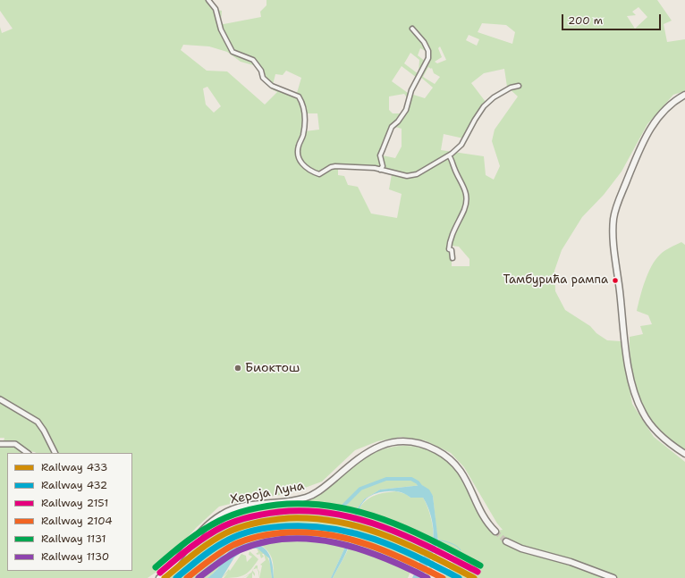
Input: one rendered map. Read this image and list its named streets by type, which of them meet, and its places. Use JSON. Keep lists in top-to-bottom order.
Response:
{
  "streets": {
    "main road": ["Хероја Луна"]
  },
  "places": ["Тамбурића рампа", "Биоктош"],
  "lines": [
    "rail line 1131",
    "rail line 2151",
    "rail line 433",
    "rail line 432",
    "rail line 2104",
    "rail line 1130"
  ],
  "legend": [
    "Railway 433",
    "Railway 432",
    "Railway 2151",
    "Railway 2104",
    "Railway 1131",
    "Railway 1130"
  ],
  "scale_bar": "200 m"
}
